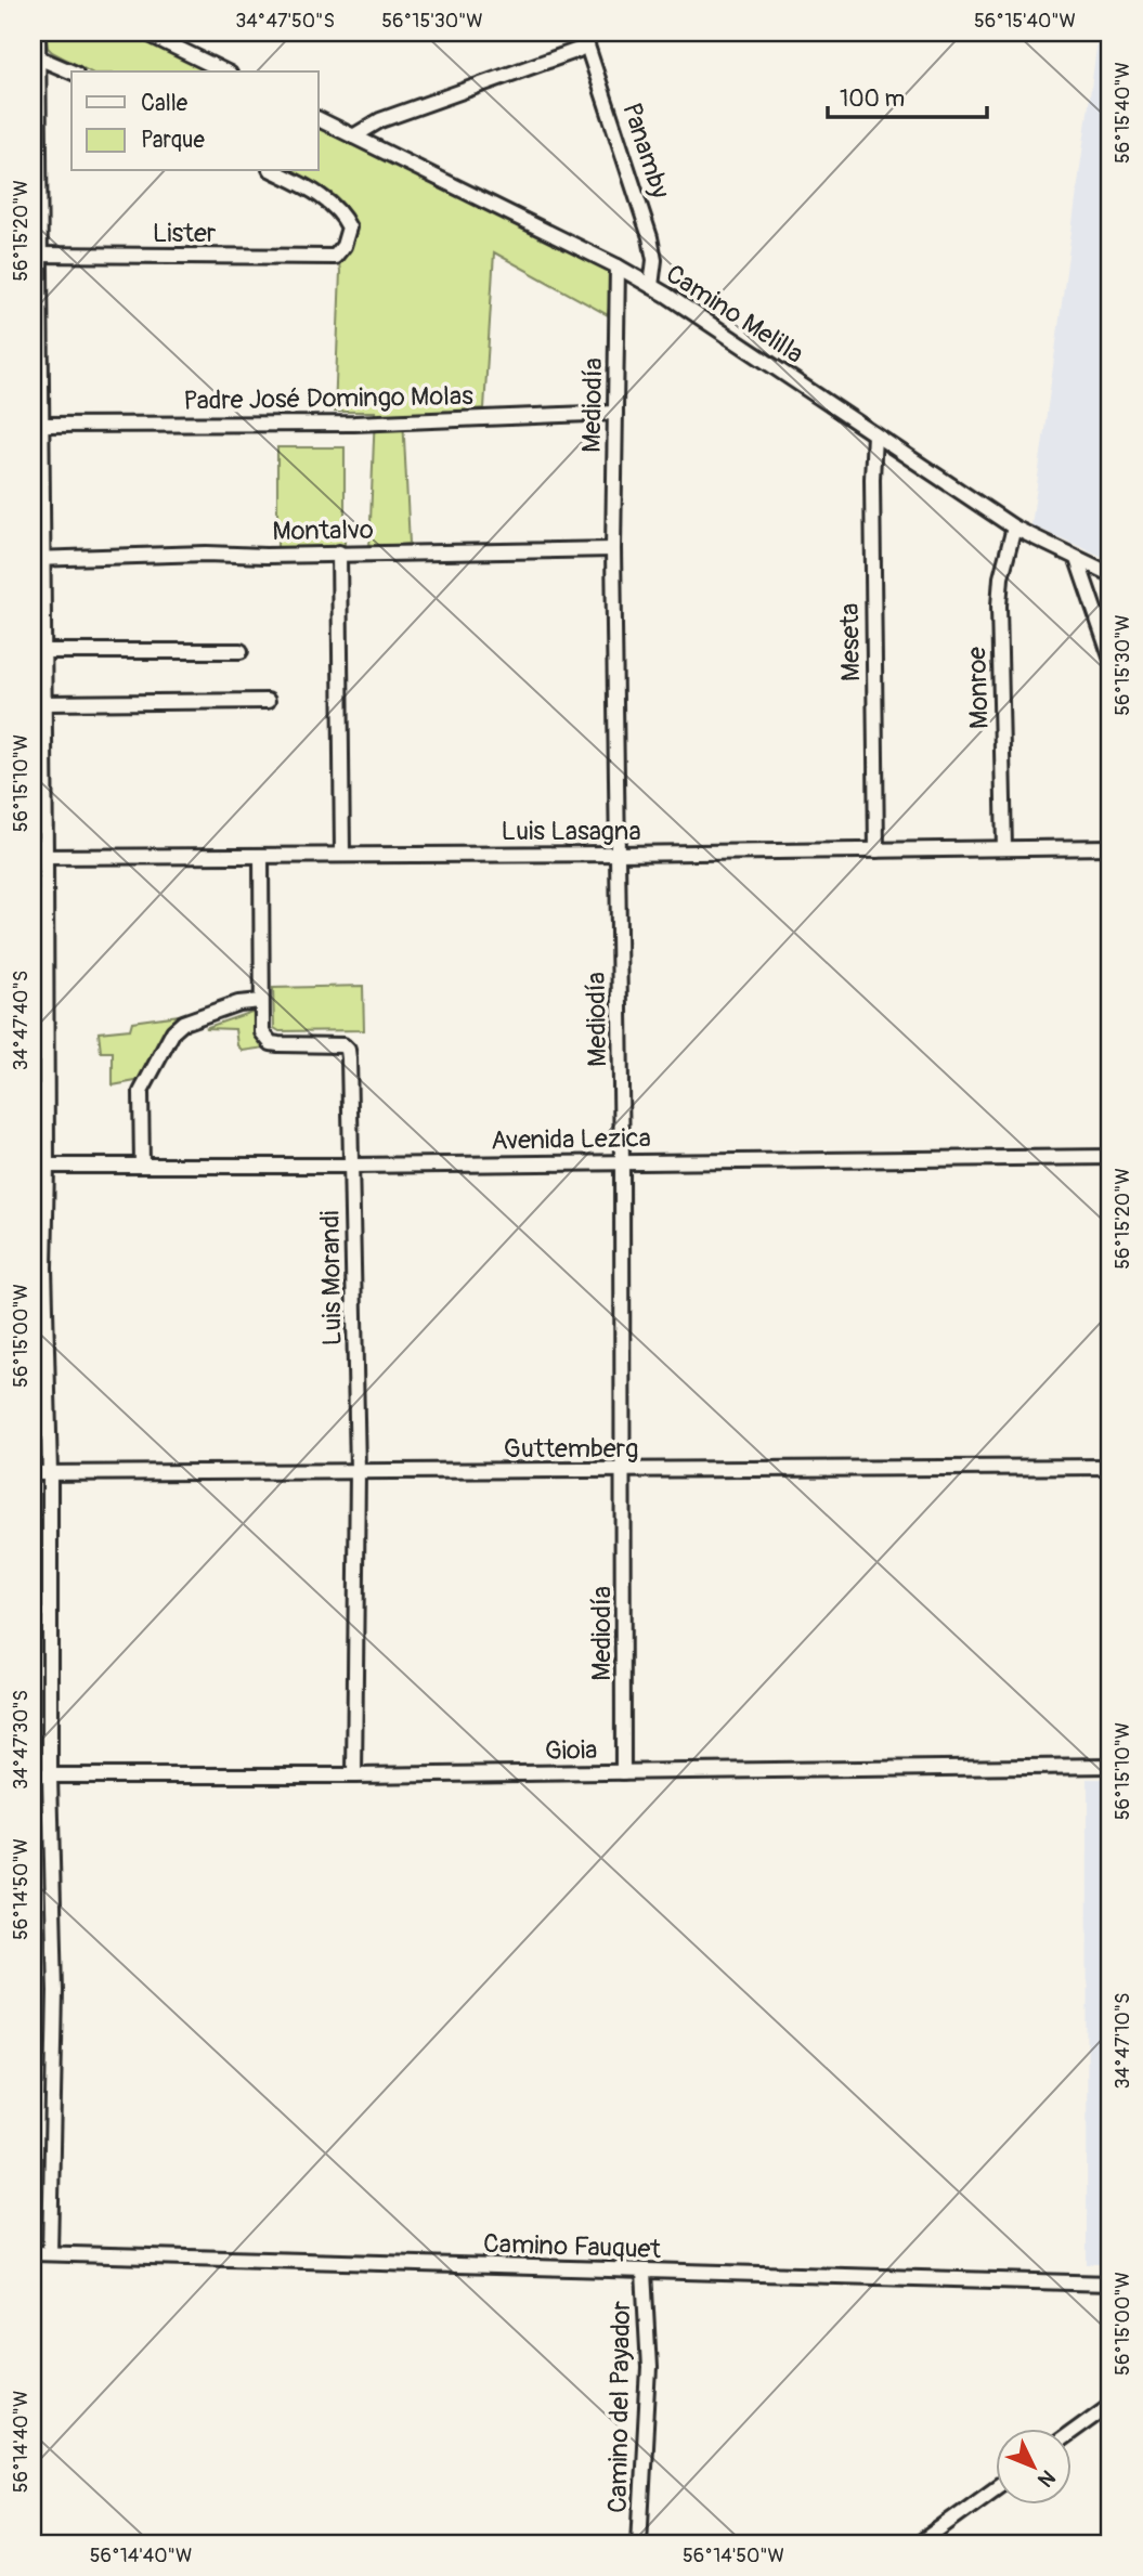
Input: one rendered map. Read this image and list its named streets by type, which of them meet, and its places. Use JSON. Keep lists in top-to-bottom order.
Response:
{
  "streets": {
    "street": [
      "Panamby",
      "Lister",
      "Camino Melilla",
      "Padre José Domingo Molas",
      "Mediodía",
      "Montalvo",
      "Meseta",
      "Monroe",
      "Luis Lasagna",
      "Avenida Lezica",
      "Luis Morandi",
      "Guttemberg",
      "Gioia",
      "Camino Fauquet",
      "Camino del Payador"
    ]
  },
  "crossings": [
    ["Panamby", "Camino Melilla"],
    ["Camino Melilla", "Mediodía"],
    ["Camino Melilla", "Meseta"],
    ["Camino Melilla", "Monroe"],
    ["Padre José Domingo Molas", "Mediodía"],
    ["Mediodía", "Montalvo"],
    ["Mediodía", "Luis Lasagna"],
    ["Mediodía", "Avenida Lezica"],
    ["Mediodía", "Guttemberg"],
    ["Mediodía", "Gioia"],
    ["Meseta", "Luis Lasagna"],
    ["Monroe", "Luis Lasagna"],
    ["Luis Lasagna", "Luis Morandi"],
    ["Avenida Lezica", "Luis Morandi"],
    ["Luis Morandi", "Guttemberg"],
    ["Luis Morandi", "Gioia"],
    ["Camino Fauquet", "Camino del Payador"]
  ],
  "legend": ["Calle", "Parque"],
  "scale_bar": "100 m",
  "north": "bottom right",
  "coordinates": [
    "34°47'50\"S",
    "56°15'30\"W",
    "56°15'40\"W",
    "56°15'20\"W",
    "56°15'10\"W",
    "34°47'40\"S",
    "56°15'00\"W",
    "34°47'30\"S",
    "56°14'50\"W",
    "34°47'10\"S",
    "56°14'40\"W"
  ]
}
